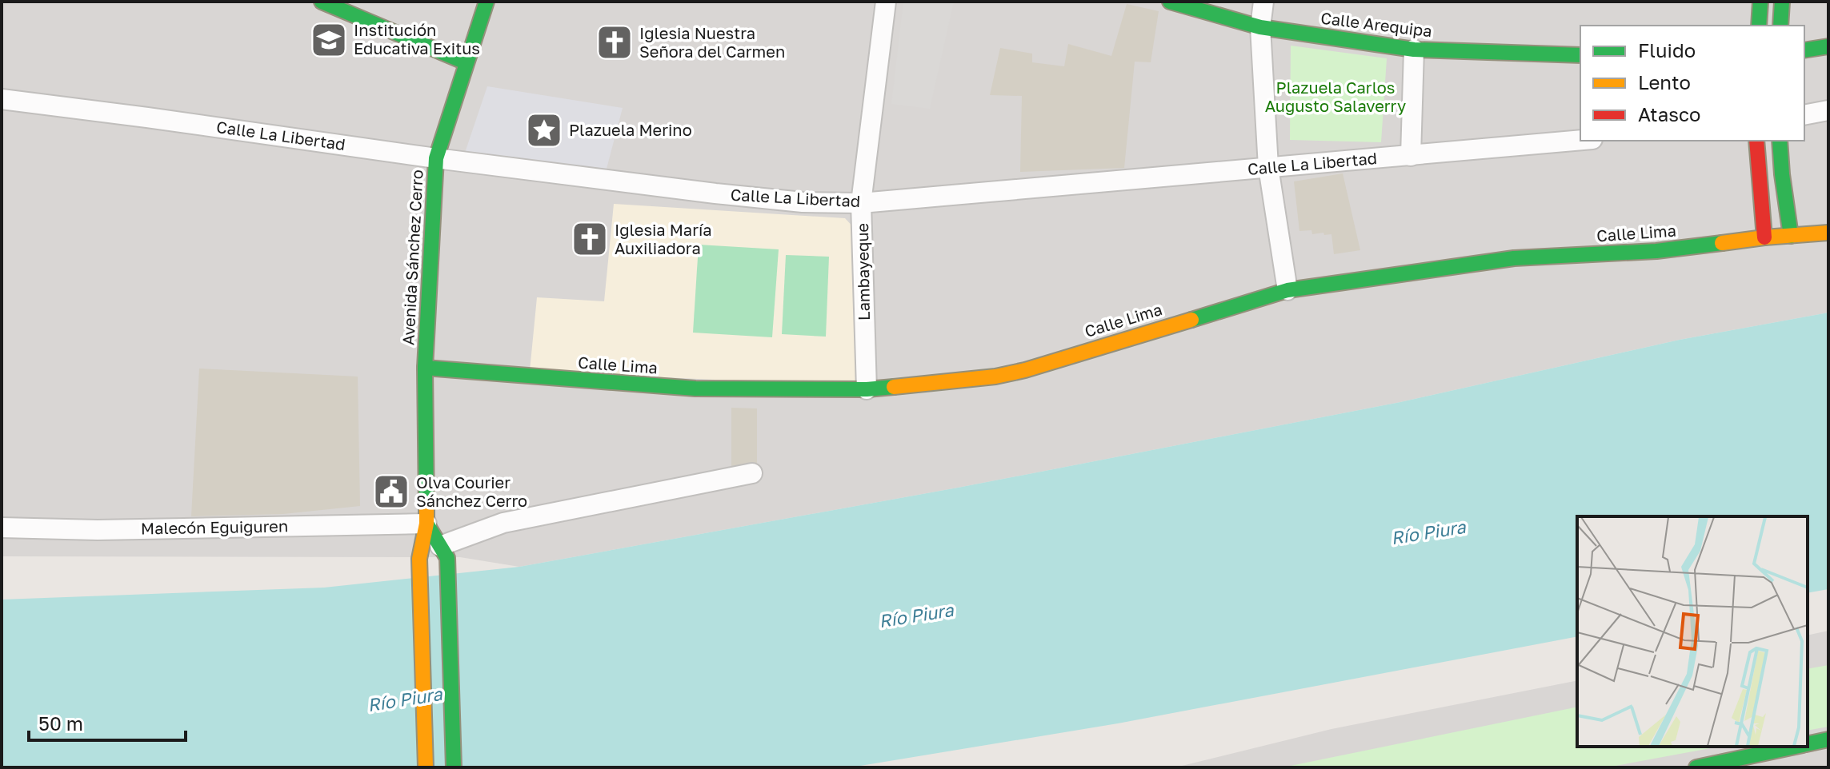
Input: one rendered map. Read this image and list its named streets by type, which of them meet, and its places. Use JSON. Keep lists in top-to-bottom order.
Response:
{
  "streets": {
    "street": [
      "Calle Arequipa",
      "Calle La Libertad",
      "Calle Lima",
      "Avenida Sánchez Cerro",
      "Lambayeque",
      "Malecón Eguiguren"
    ]
  },
  "crossings": [
    ["Calle La Libertad", "Avenida Sánchez Cerro"],
    ["Calle La Libertad", "Lambayeque"],
    ["Calle Lima", "Avenida Sánchez Cerro"],
    ["Calle Lima", "Lambayeque"],
    ["Avenida Sánchez Cerro", "Malecón Eguiguren"]
  ],
  "water": ["Río Piura"],
  "parks": ["Plazuela Carlos Augusto Salaverry"],
  "places": {
    "school or university": ["Institución Educativa Exitus"],
    "church": ["Iglesia Nuestra Señora del Carmen", "Iglesia María Auxiliadora"],
    "place": ["Plazuela Merino"],
    "public building": ["Olva Courier Sánchez Cerro"]
  },
  "legend": ["Fluido", "Lento", "Atasco"],
  "scale_bar": "50 m"
}
